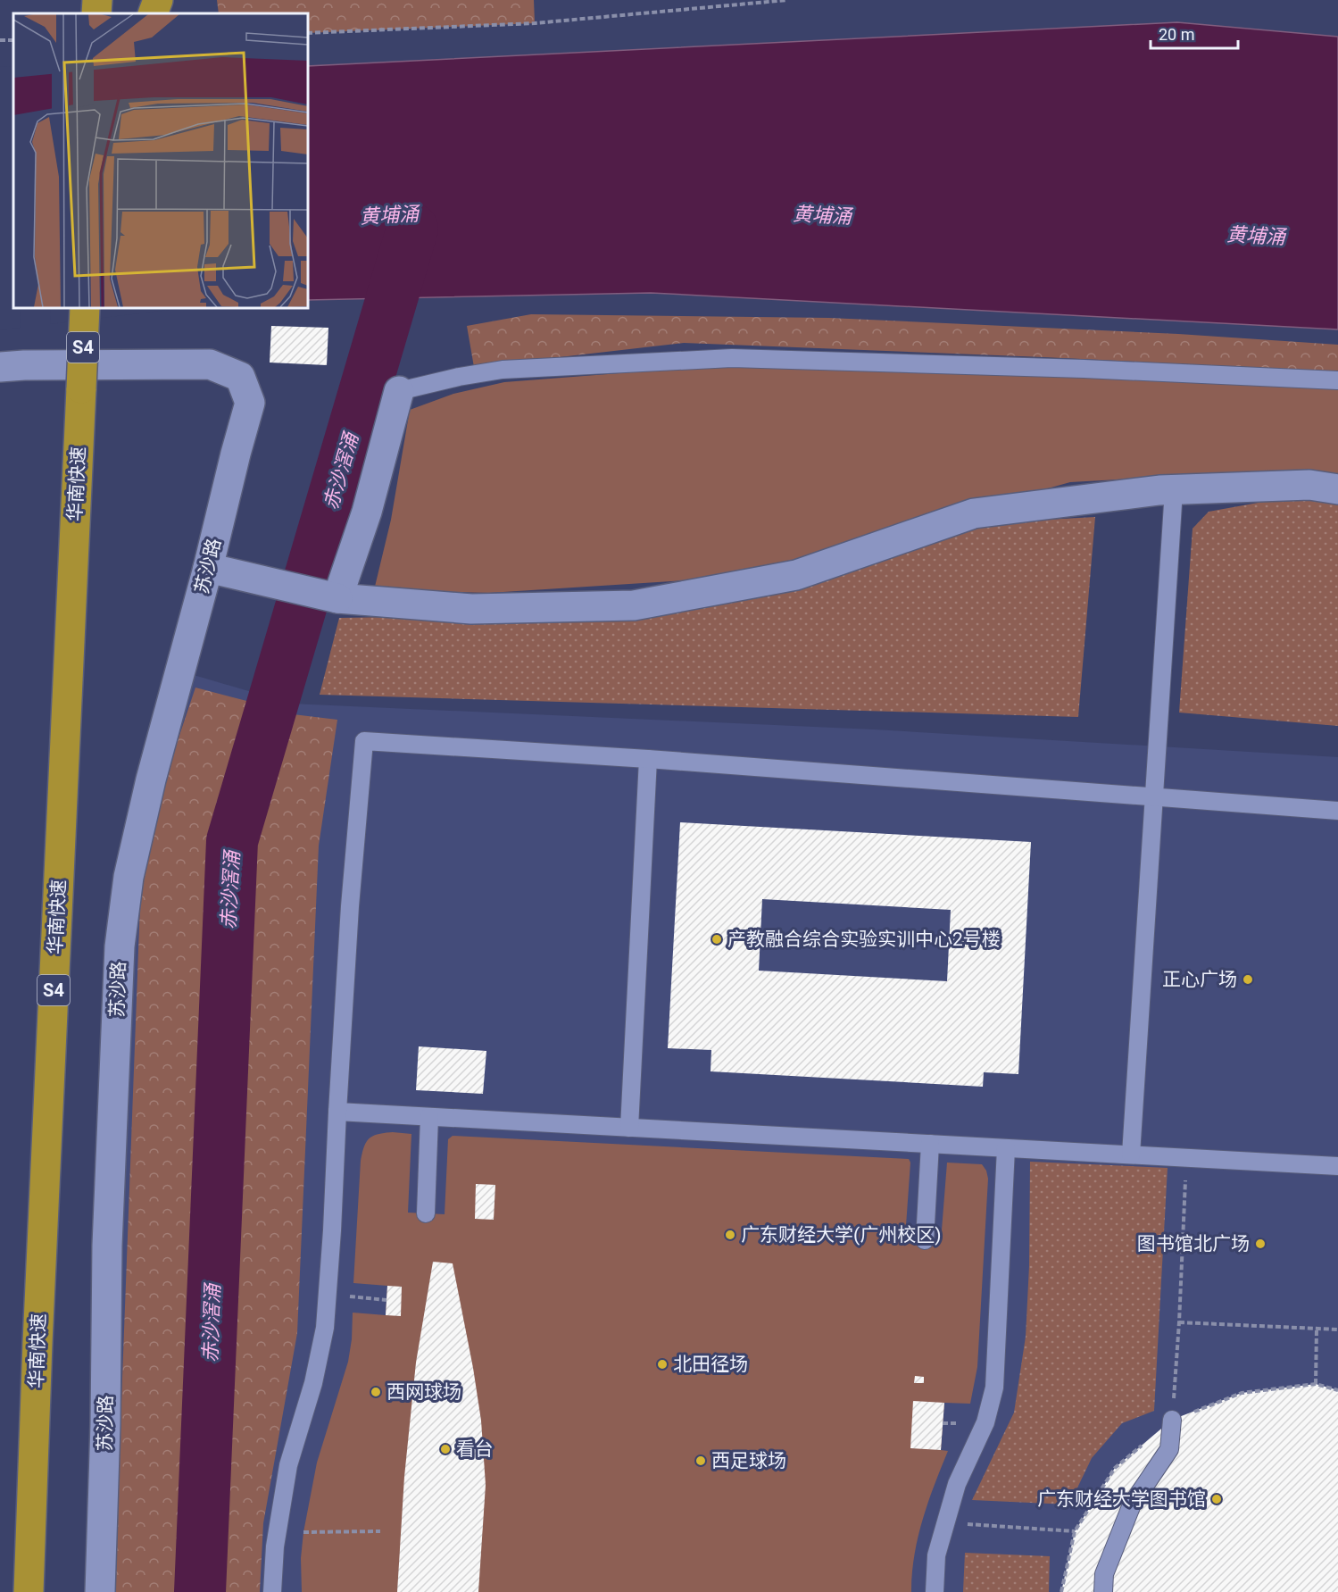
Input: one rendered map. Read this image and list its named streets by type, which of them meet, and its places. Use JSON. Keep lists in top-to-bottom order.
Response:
{
  "streets": {
    "highway": ["S4", "华南快速"],
    "street": ["苏沙路"]
  },
  "water": ["黄埔涌", "赤沙滘涌"],
  "places": [
    "产教融合综合实验实训中心2号楼",
    "正心广场",
    "广东财经大学(广州校区)",
    "图书馆北广场",
    "北田径场",
    "西网球场",
    "看台",
    "西足球场",
    "广东财经大学图书馆"
  ],
  "scale_bar": "20 m"
}
